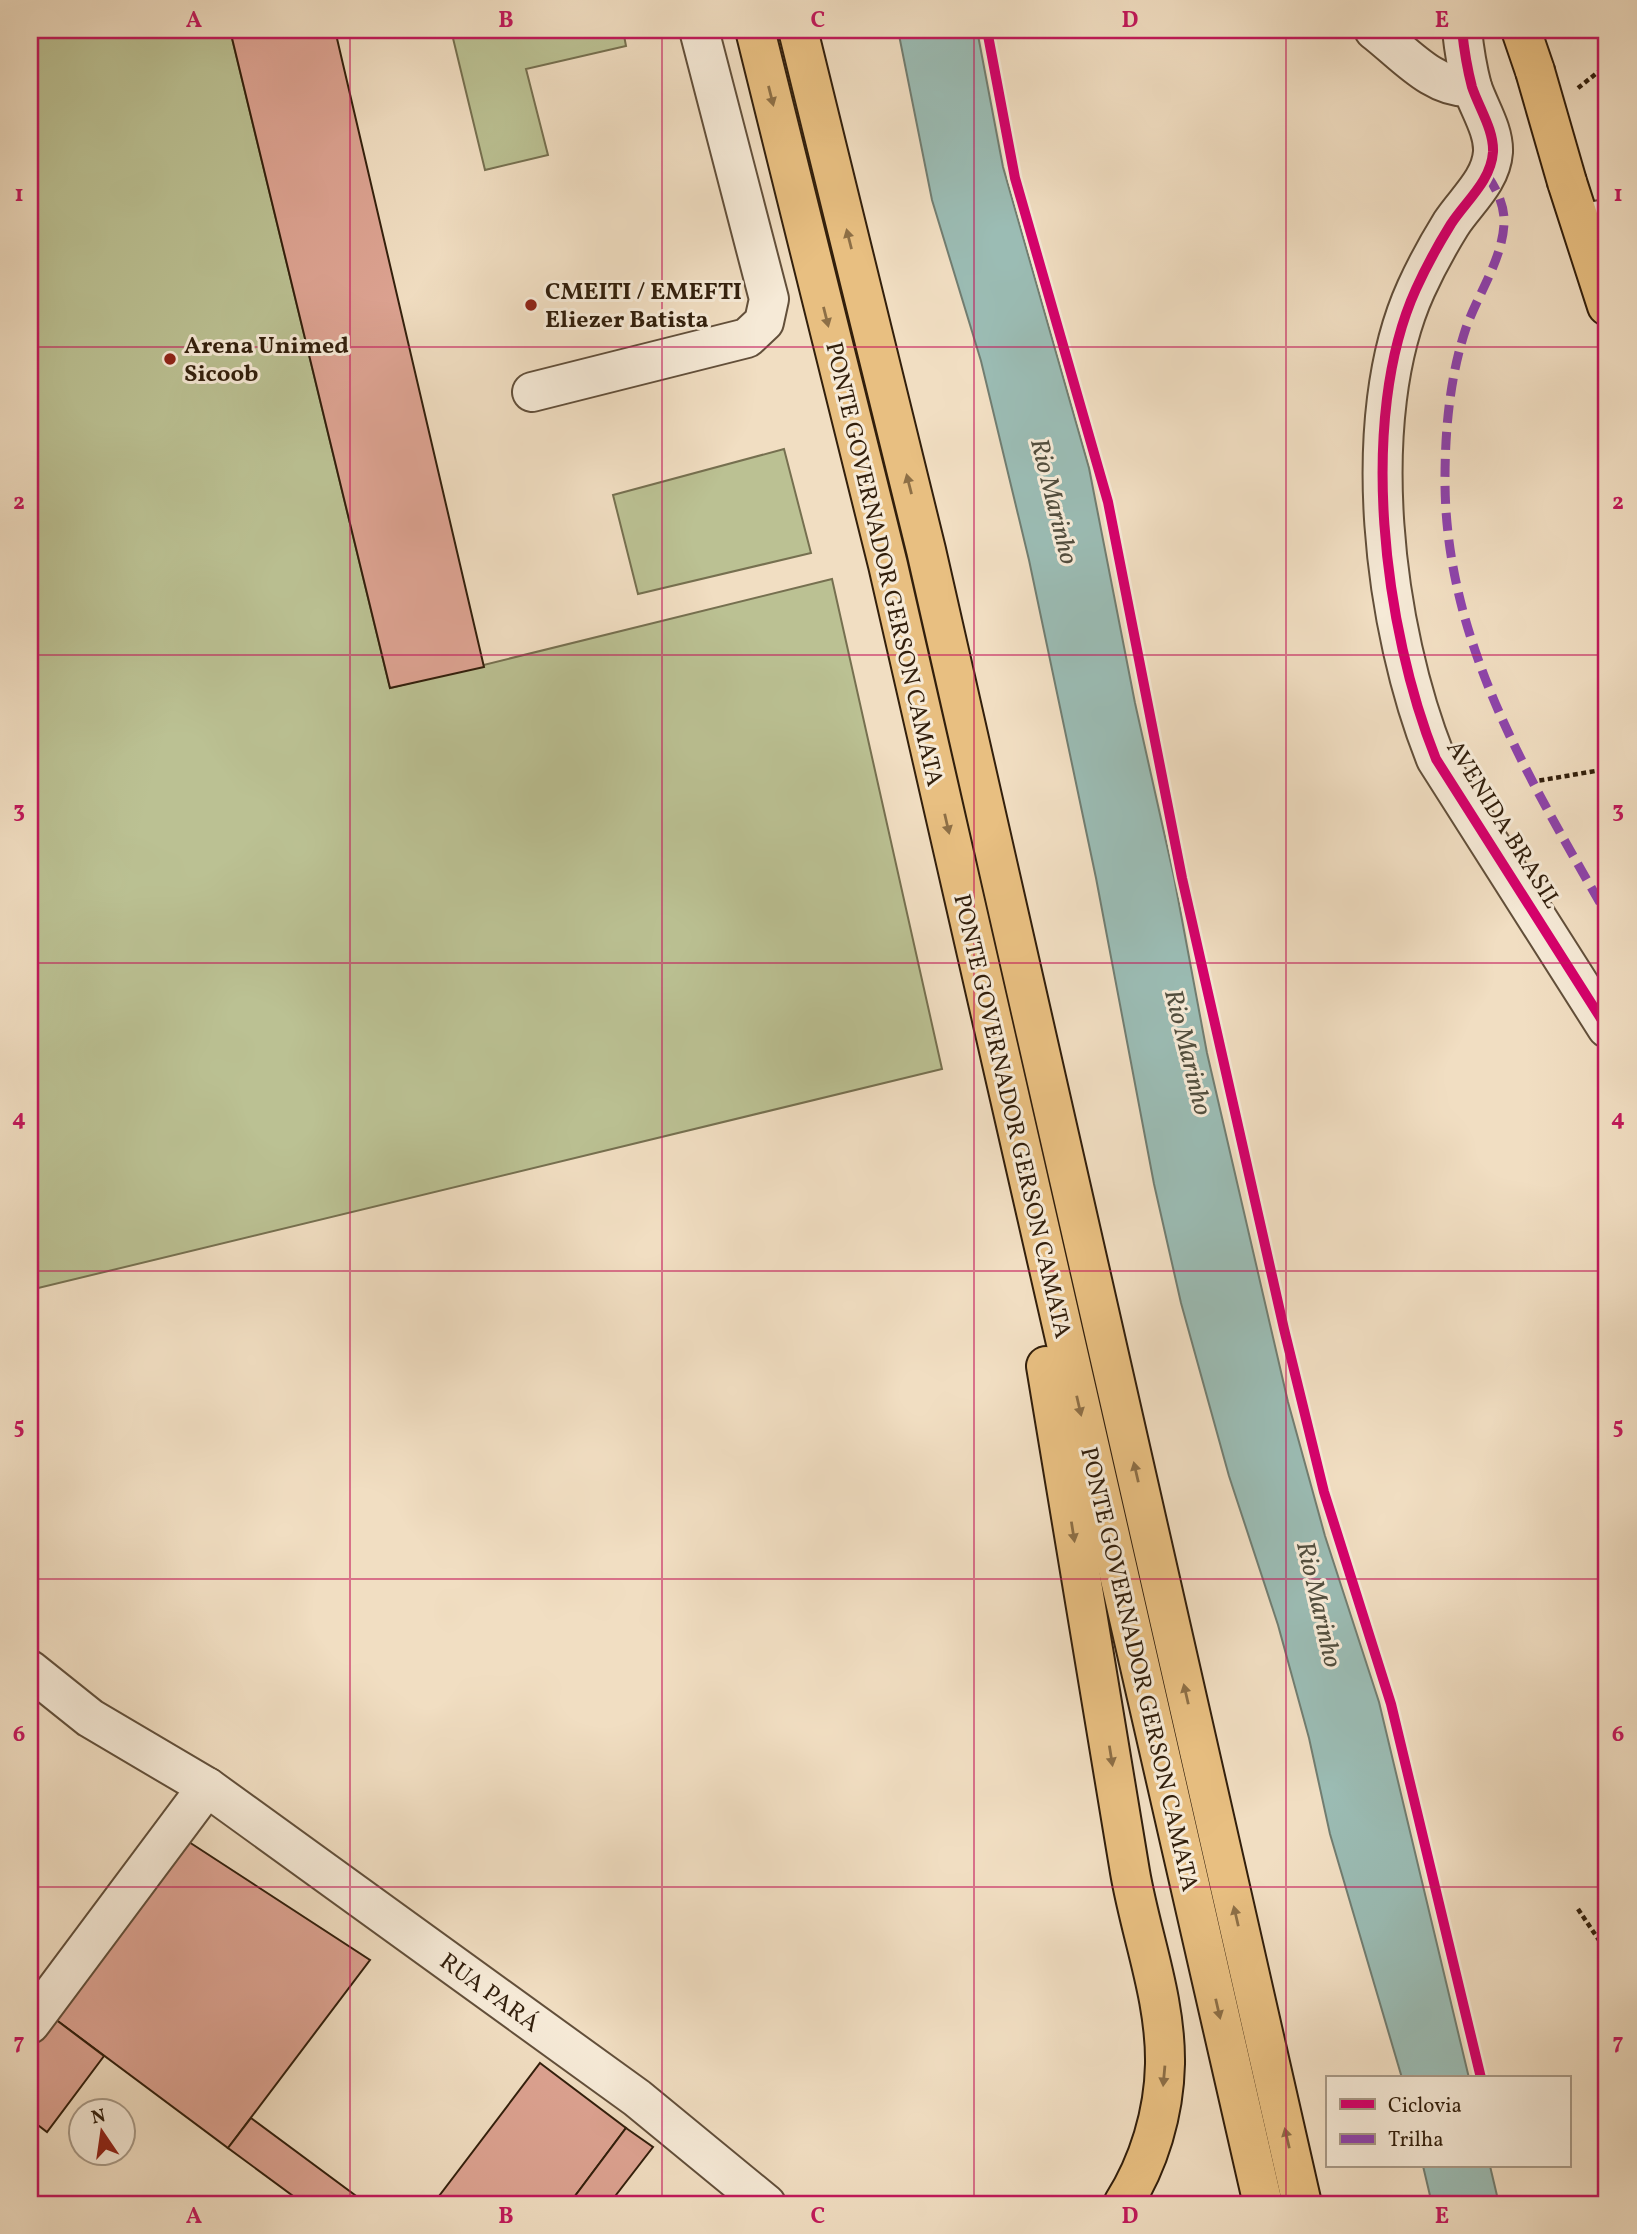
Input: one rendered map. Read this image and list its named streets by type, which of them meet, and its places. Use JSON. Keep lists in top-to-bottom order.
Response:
{
  "streets": {
    "main road": ["PONTE GOVERNADOR GERSON CAMATA"],
    "street": ["AVENIDA BRASIL", "RUA PARÁ"]
  },
  "water": ["Rio Marinho"],
  "places": ["CMEITI / EMEFTI Eliezer Batista", "Arena Unimed Sicoob"],
  "legend": ["Ciclovia", "Trilha"],
  "north": "top",
  "grid": {
    "columns": [
      "A",
      "B",
      "C",
      "D",
      "E"
    ],
    "rows": [
      "1",
      "2",
      "3",
      "4",
      "5",
      "6",
      "7"
    ]
  }
}
